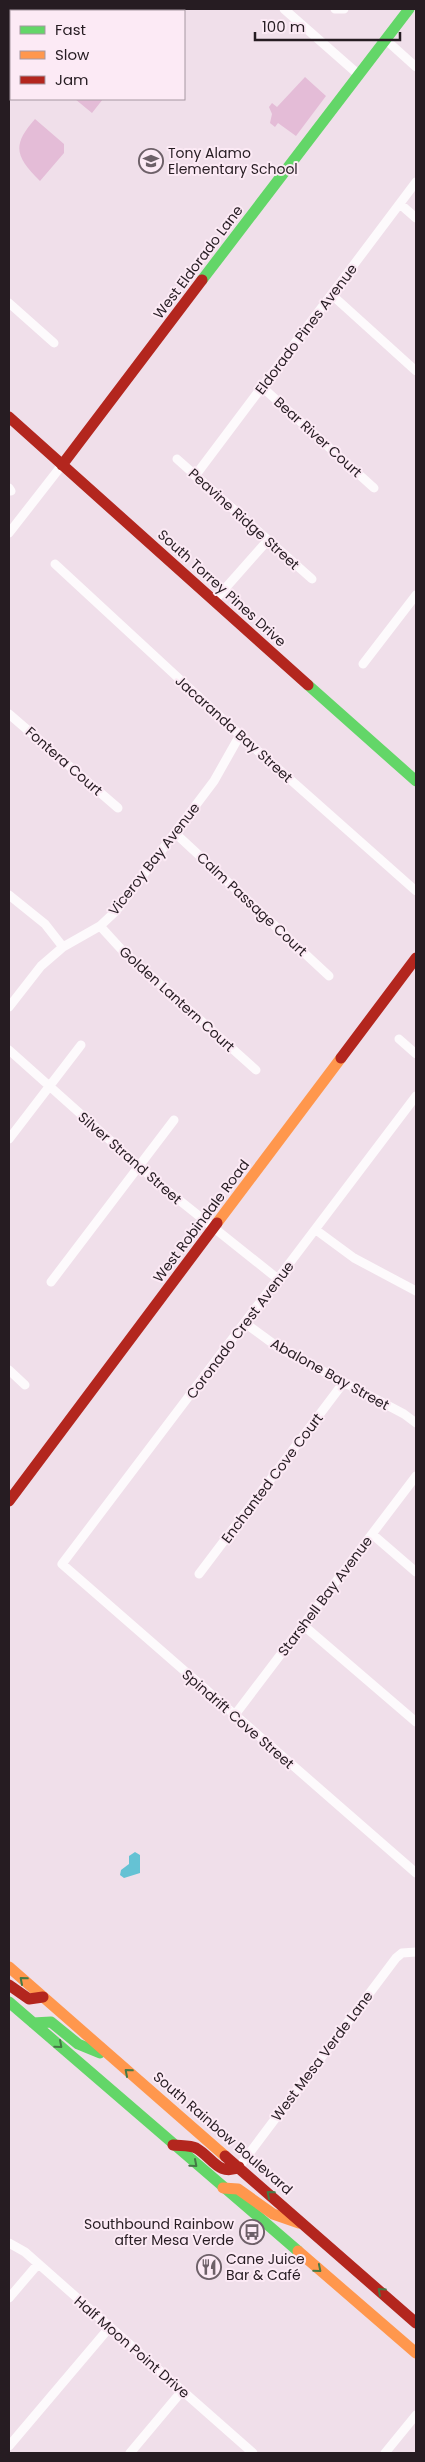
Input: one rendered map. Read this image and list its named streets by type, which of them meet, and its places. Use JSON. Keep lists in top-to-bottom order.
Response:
{
  "streets": {
    "main road": [
      "West Eldorado Lane",
      "South Torrey Pines Drive",
      "West Robindale Road",
      "South Rainbow Boulevard"
    ],
    "street": [
      "Eldorado Pines Avenue",
      "Bear River Court",
      "Peavine Ridge Street",
      "Jacaranda Bay Street",
      "Fontera Court",
      "Viceroy Bay Avenue",
      "Calm Passage Court",
      "Golden Lantern Court",
      "Silver Strand Street",
      "Coronado Crest Avenue",
      "Abalone Bay Street",
      "Enchanted Cove Court",
      "Starshell Bay Avenue",
      "Spindrift Cove Street",
      "West Mesa Verde Lane",
      "Half Moon Point Drive"
    ]
  },
  "crossings": [
    ["West Eldorado Lane", "South Torrey Pines Drive"],
    ["Eldorado Pines Avenue", "Bear River Court"],
    ["Eldorado Pines Avenue", "Peavine Ridge Street"],
    ["Jacaranda Bay Street", "Viceroy Bay Avenue"],
    ["Viceroy Bay Avenue", "Calm Passage Court"],
    ["Viceroy Bay Avenue", "Golden Lantern Court"],
    ["Silver Strand Street", "West Robindale Road"],
    ["Silver Strand Street", "Coronado Crest Avenue"],
    ["Coronado Crest Avenue", "Abalone Bay Street"],
    ["Coronado Crest Avenue", "Spindrift Cove Street"],
    ["Abalone Bay Street", "Enchanted Cove Court"],
    ["Starshell Bay Avenue", "Spindrift Cove Street"],
    ["West Mesa Verde Lane", "South Rainbow Boulevard"]
  ],
  "places": {
    "school or university": ["Tony Alamo Elementary School"],
    "bus stop": ["Southbound Rainbow after Mesa Verde"],
    "restaurant": ["Cane Juice Bar & Café"]
  },
  "legend": ["Fast", "Slow", "Jam"],
  "scale_bar": "100 m"
}
